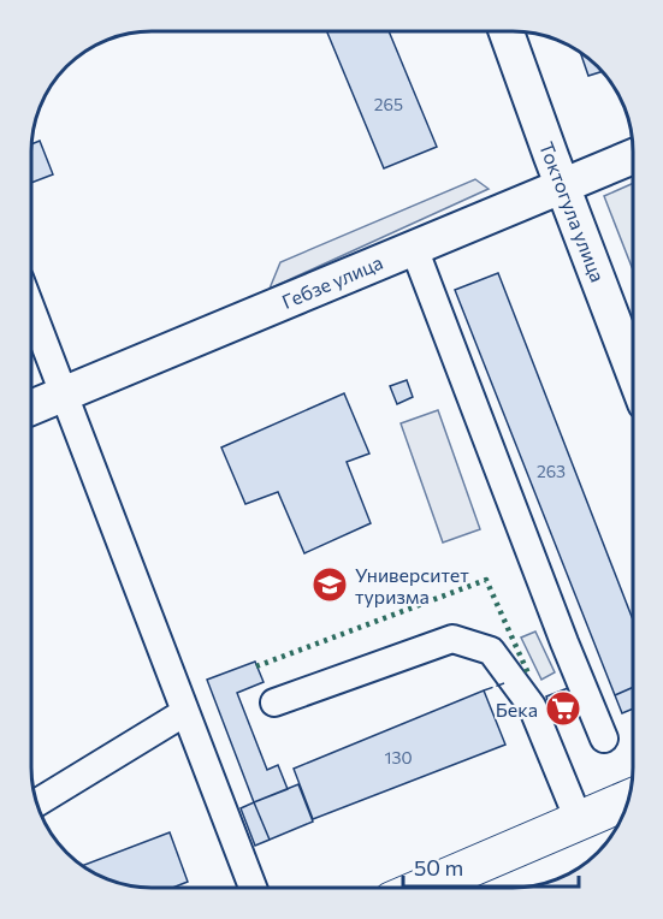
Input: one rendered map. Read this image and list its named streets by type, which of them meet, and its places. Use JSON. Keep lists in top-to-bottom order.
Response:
{
  "streets": {
    "main road": ["Токтогула улица", "Гебзе улица"]
  },
  "crossings": [
    ["Токтогула улица", "Гебзе улица"]
  ],
  "places": {
    "school or university": ["Университет туризма"],
    "supermarket": ["Бека"]
  },
  "house_numbers": ["265", "263", "130"],
  "scale_bar": "50 m"
}
